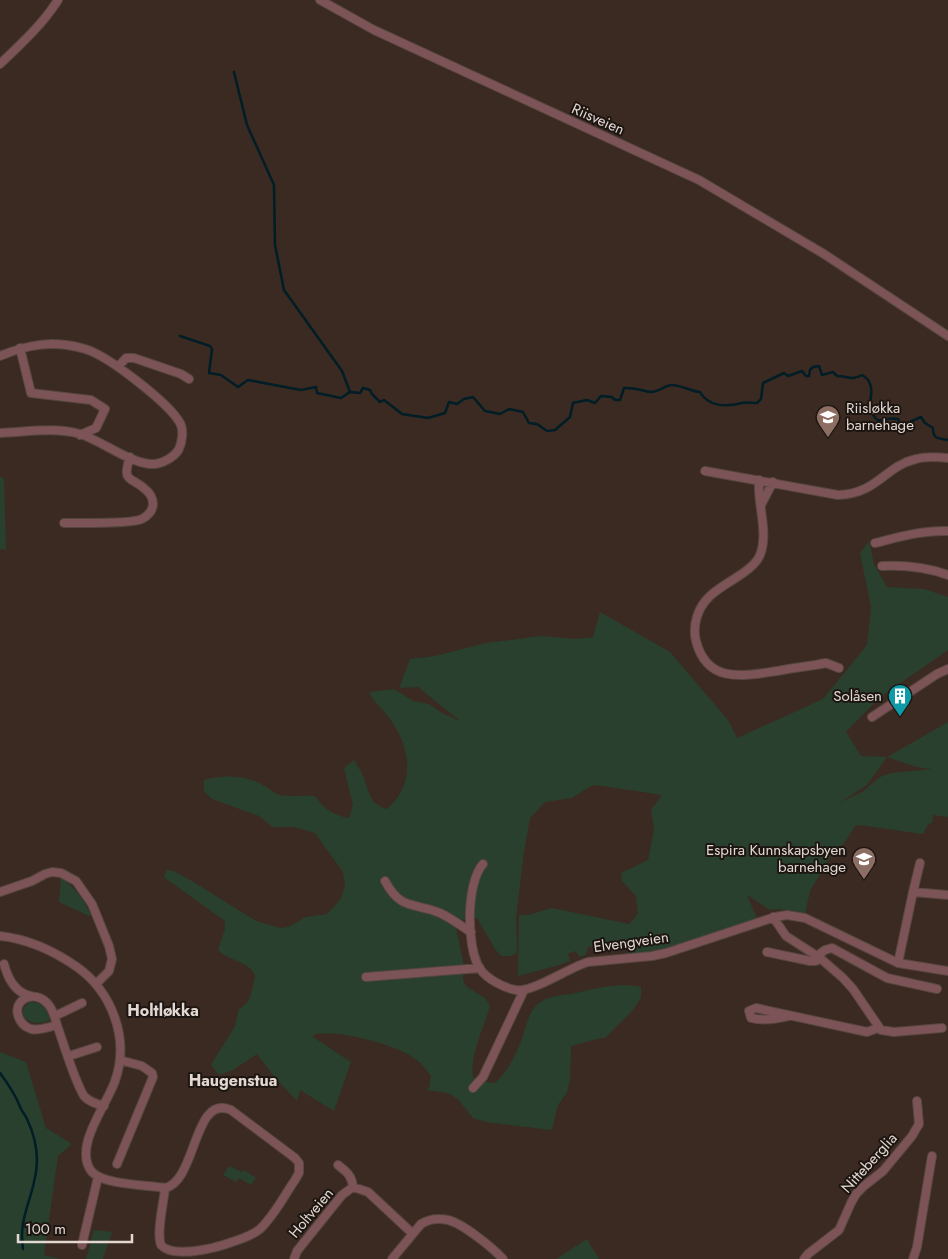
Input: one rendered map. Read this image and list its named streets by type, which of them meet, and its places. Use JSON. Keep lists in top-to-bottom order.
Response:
{
  "streets": {
    "street": [
      "Riisveien",
      "Elvengveien",
      "Nitteberglia",
      "Holtveien"
    ]
  },
  "districts": ["Holtløkka", "Haugenstua"],
  "places": {
    "school or university": ["Riisløkka barnehage", "Espira Kunnskapsbyen barnehage"],
    "building": ["Solåsen"]
  },
  "scale_bar": "100 m"
}
